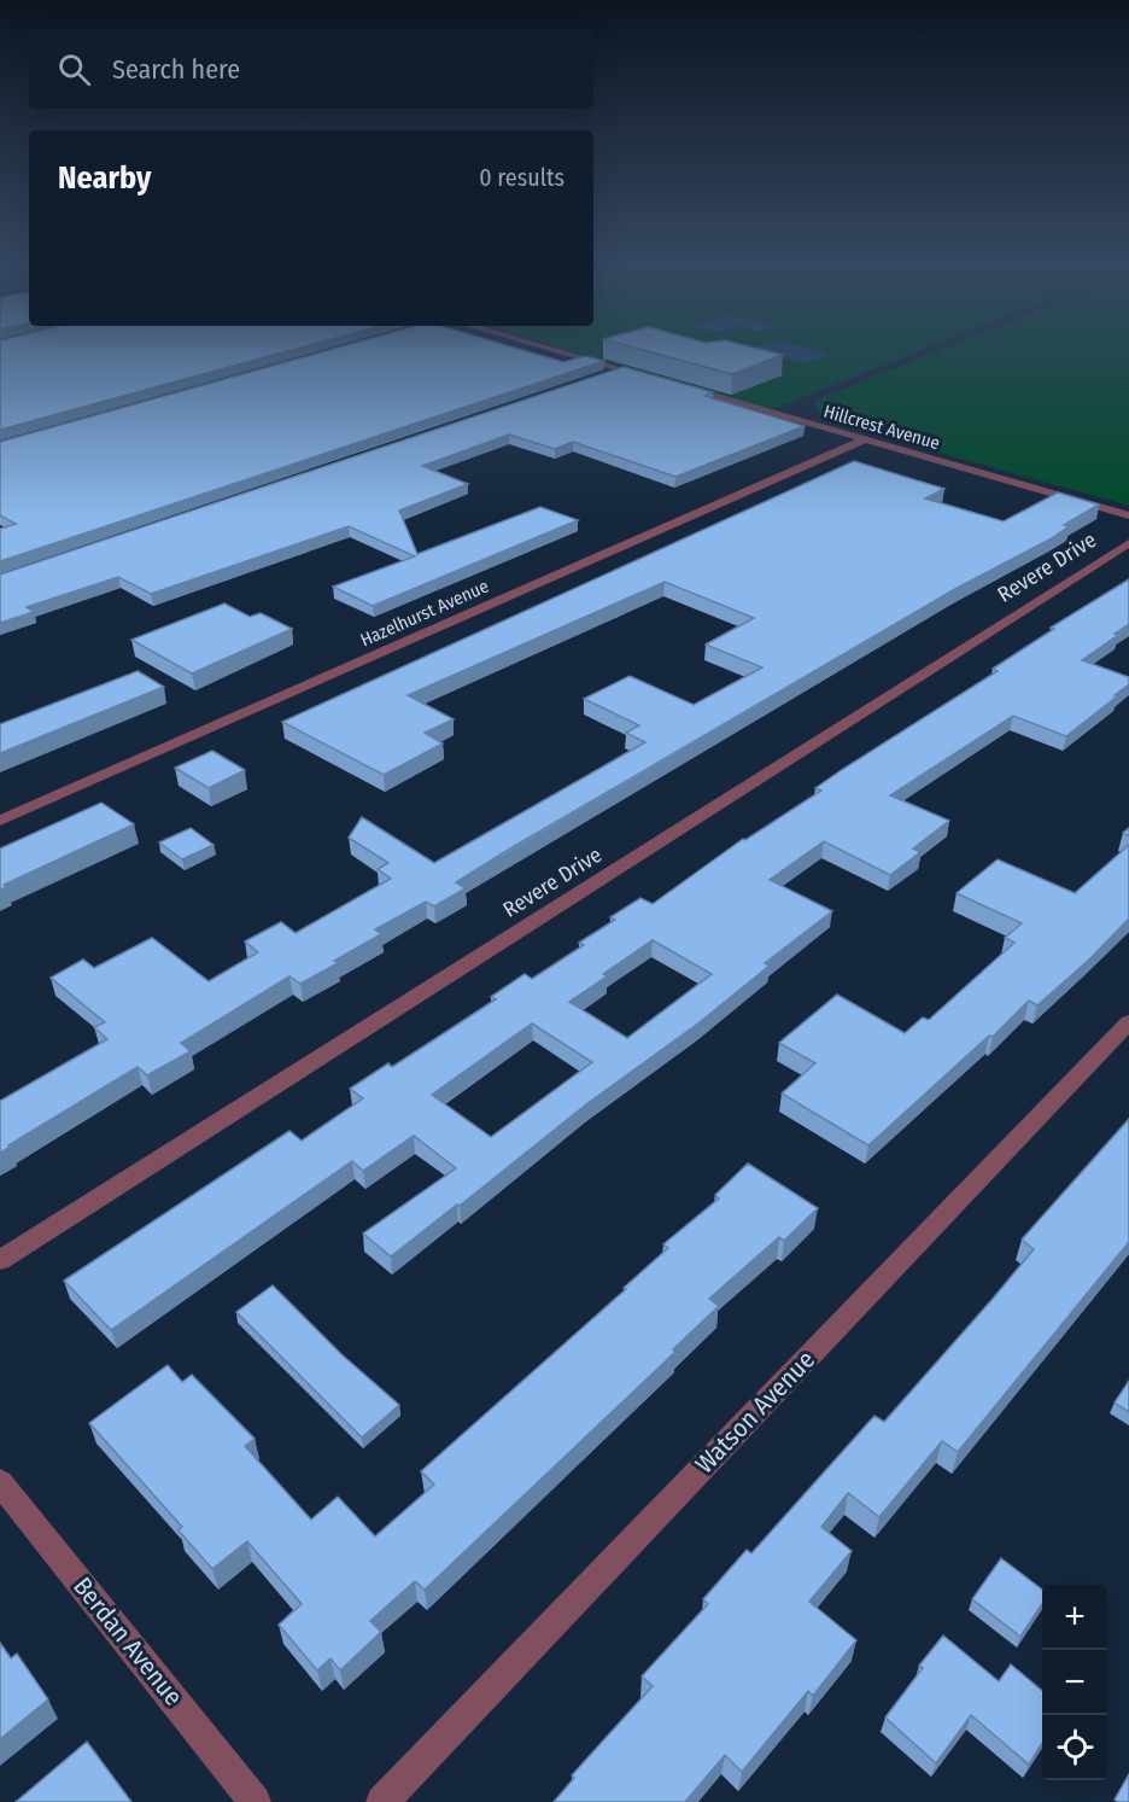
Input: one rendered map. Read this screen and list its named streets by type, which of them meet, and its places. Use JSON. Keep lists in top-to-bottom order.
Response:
{
  "streets": {
    "street": [
      "Hillcrest Avenue",
      "Revere Drive",
      "Hazelhurst Avenue",
      "Watson Avenue",
      "Berdan Avenue"
    ]
  },
  "crossings": [
    ["Hillcrest Avenue", "Hazelhurst Avenue"]
  ],
  "page": {
    "search": "Search here",
    "heading": ["Nearby", "0 results"],
    "map_buttons": ["+", "−"]
  }
}
